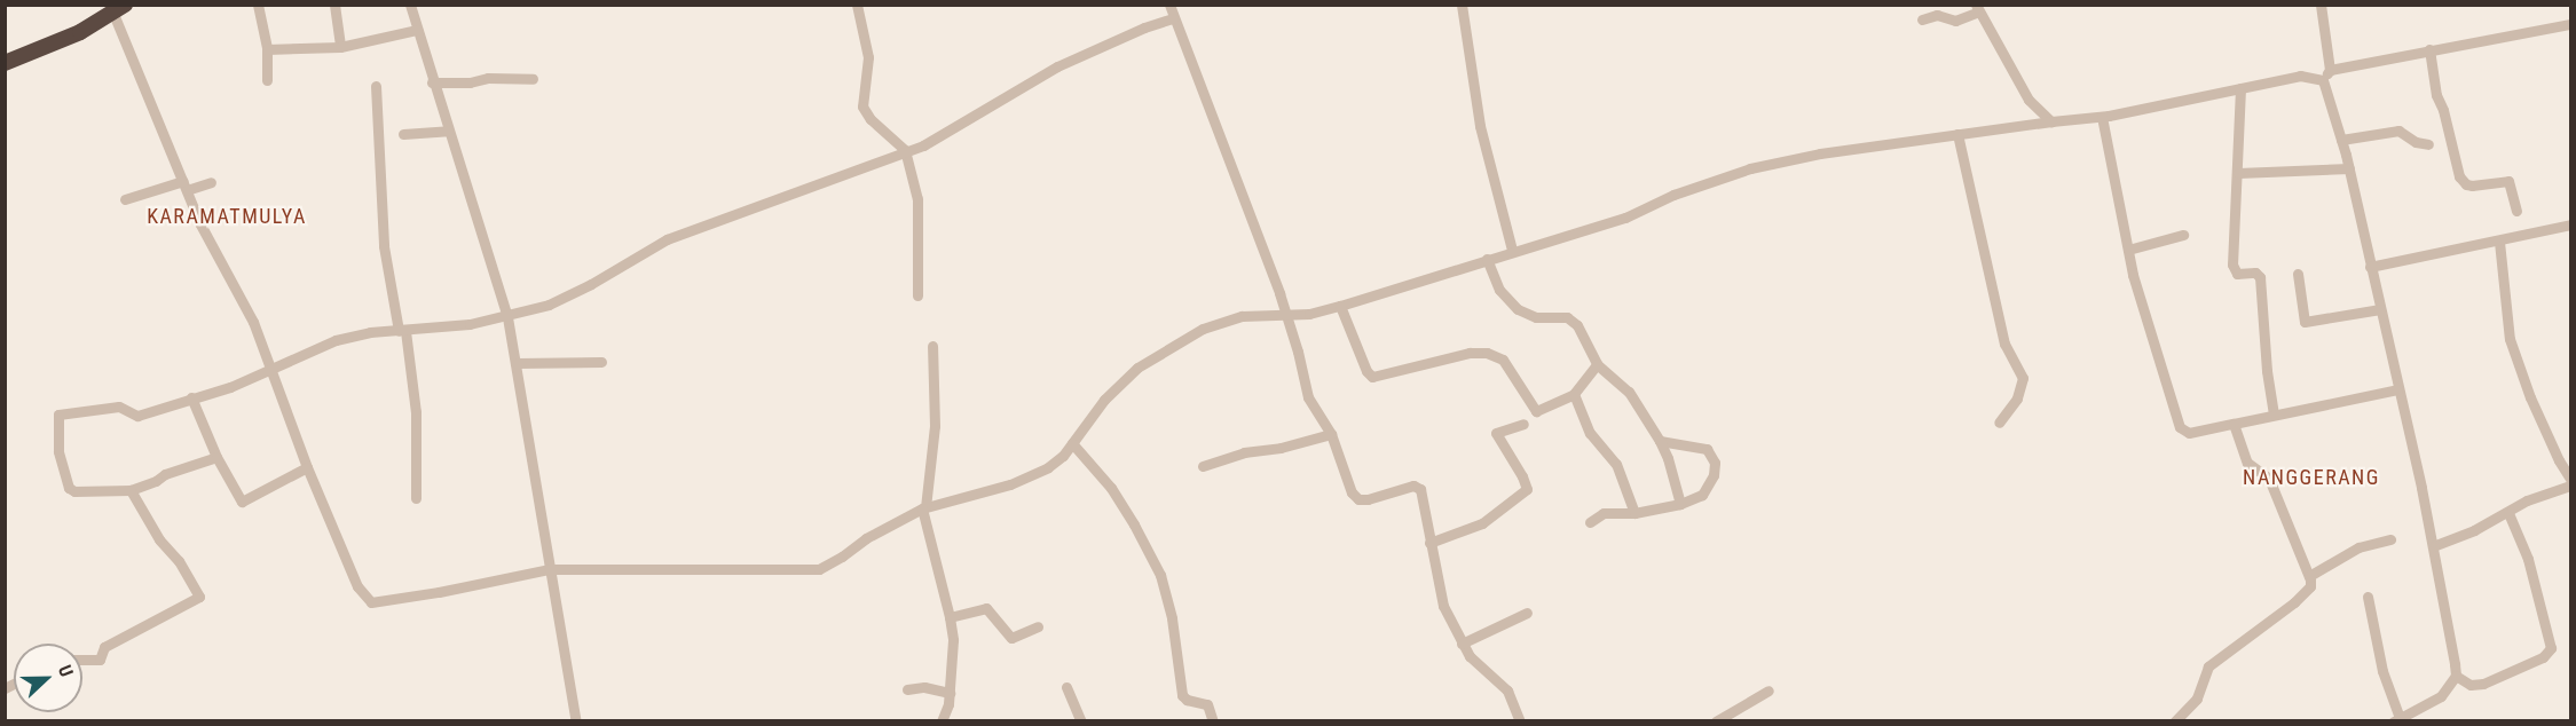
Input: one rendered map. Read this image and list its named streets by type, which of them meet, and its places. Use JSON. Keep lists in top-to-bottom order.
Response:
{
  "districts": ["KARAMATMULYA", "NANGGERANG"],
  "north": "right"
}
